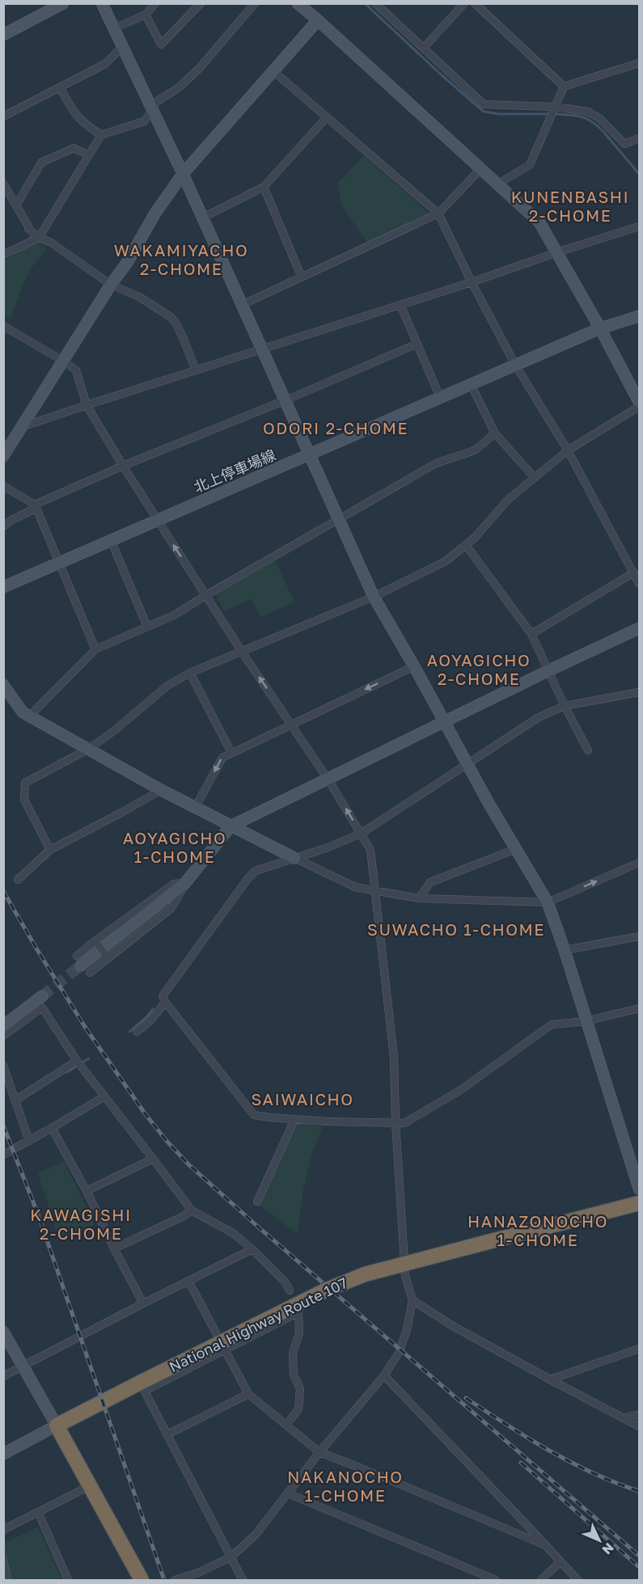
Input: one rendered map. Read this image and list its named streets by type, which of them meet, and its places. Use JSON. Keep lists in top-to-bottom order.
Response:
{
  "streets": {
    "highway": ["National Highway Route 107"],
    "street": ["北上停車場線"]
  },
  "districts": [
    "KUNENBASHI 2-CHOME",
    "WAKAMIYACHO 2-CHOME",
    "ODORI 2-CHOME",
    "AOYAGICHO 2-CHOME",
    "AOYAGICHO 1-CHOME",
    "SUWACHO 1-CHOME",
    "SAIWAICHO",
    "KAWAGISHI 2-CHOME",
    "HANAZONOCHO 1-CHOME",
    "NAKANOCHO 1-CHOME"
  ],
  "north": "bottom right"
}
